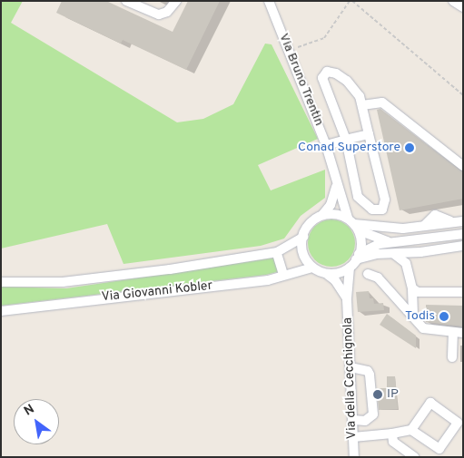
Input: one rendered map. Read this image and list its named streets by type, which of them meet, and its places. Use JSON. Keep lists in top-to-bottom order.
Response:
{
  "streets": {
    "street": ["Via Bruno Trentin", "Via Giovanni Kobler", "Via della Cecchignola"]
  },
  "crossings": [
    ["Via Bruno Trentin", "Via Giovanni Kobler"],
    ["Via Bruno Trentin", "Via della Cecchignola"],
    ["Via Giovanni Kobler", "Via della Cecchignola"]
  ],
  "places": ["Conad Superstore", "Todis", "IP"],
  "north": "top left"
}
